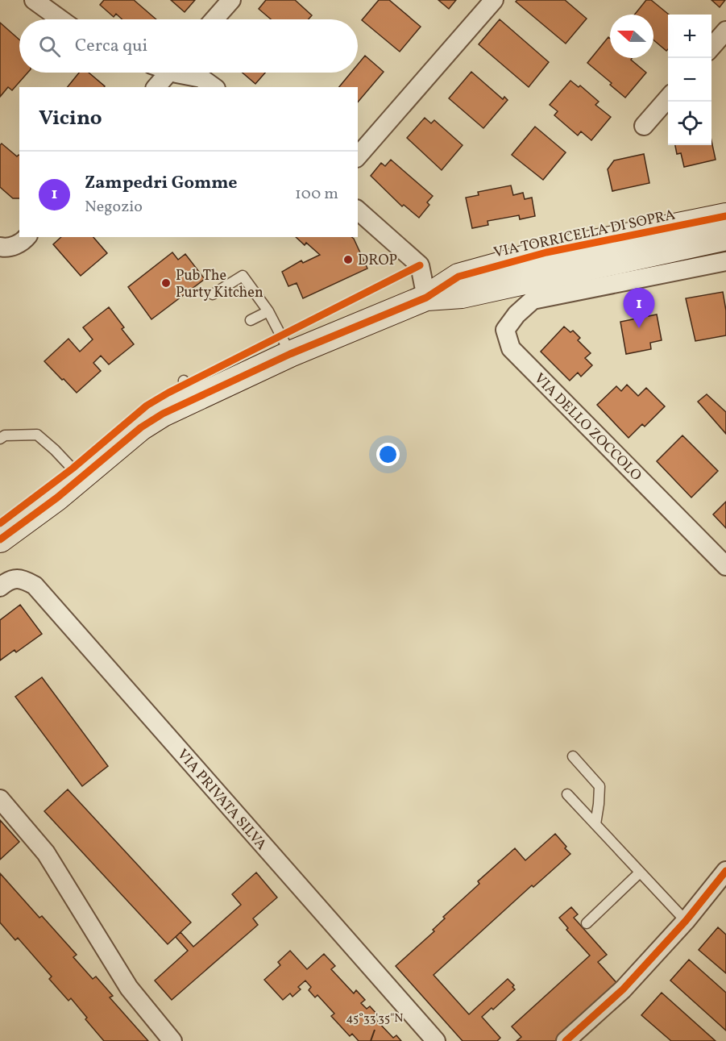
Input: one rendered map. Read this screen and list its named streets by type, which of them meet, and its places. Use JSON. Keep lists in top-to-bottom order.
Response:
{
  "streets": {
    "street": ["VIA TORRICELLA DI SOPRA", "VIA DELLO ZOCCOLO", "VIA PRIVATA SILVA"]
  },
  "places": ["DROP", "Pub The Purty Kitchen"],
  "north": "left",
  "page": {
    "map_buttons": ["+", "−"],
    "search": "Cerca qui",
    "heading": "Vicino",
    "list": [
      {
        "mark": "1",
        "name": "Zampedri Gomme",
        "note": "Negozio",
        "value": "100 m"
      }
    ],
    "pins": "1"
  },
  "coordinates": ["45°33'35\"N"]
}
